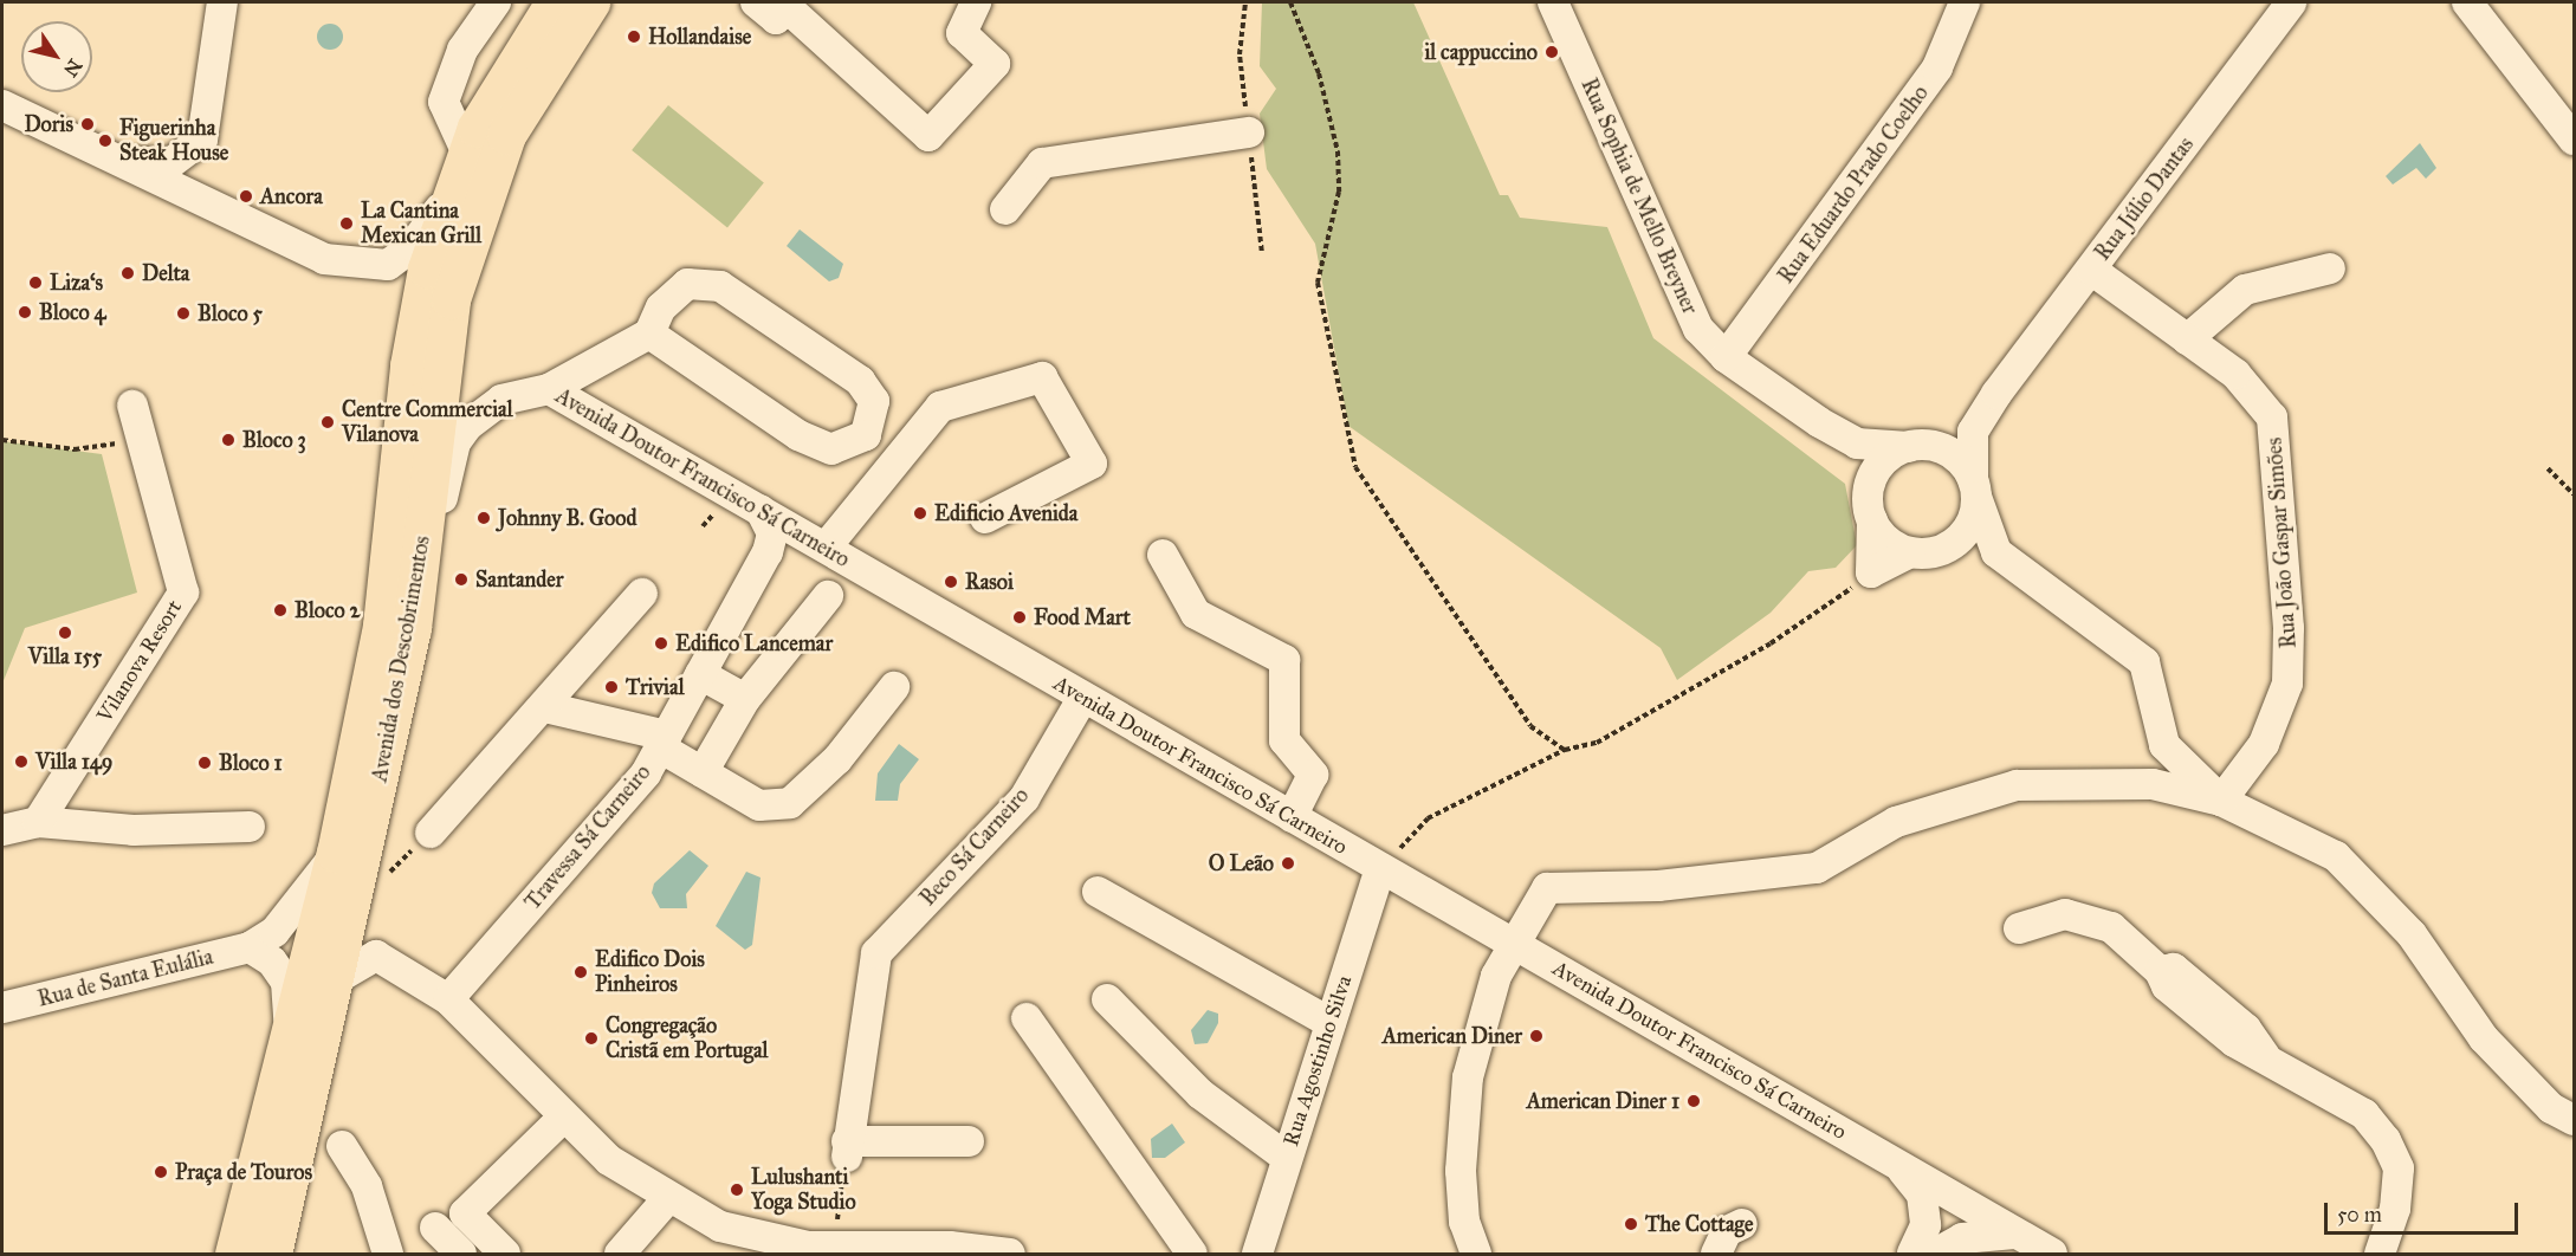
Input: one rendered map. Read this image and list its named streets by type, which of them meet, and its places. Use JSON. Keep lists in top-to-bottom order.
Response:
{
  "streets": {
    "main road": ["Avenida dos Descobrimentos"],
    "street": [
      "Rua Eduardo Prado Coelho",
      "Rua Sophia de Mello Breyner",
      "Rua Júlio Dantas",
      "Avenida Doutor Francisco Sá Carneiro",
      "Rua João Gaspar Simões",
      "Vilanova Resort",
      "Travessa Sá Carneiro",
      "Beco Sá Carneiro",
      "Rua de Santa Eulália",
      "Rua Agostinho Silva"
    ]
  },
  "crossings": [
    ["Rua Eduardo Prado Coelho", "Rua Sophia de Mello Breyner"],
    ["Rua Sophia de Mello Breyner", "Rua Júlio Dantas"],
    ["Rua Júlio Dantas", "Rua João Gaspar Simões"],
    ["Avenida Doutor Francisco Sá Carneiro", "Avenida dos Descobrimentos"],
    ["Avenida Doutor Francisco Sá Carneiro", "Travessa Sá Carneiro"],
    ["Avenida Doutor Francisco Sá Carneiro", "Beco Sá Carneiro"],
    ["Avenida Doutor Francisco Sá Carneiro", "Rua Agostinho Silva"]
  ],
  "places": [
    "Hollandaise",
    "il cappuccino",
    "Doris",
    "Figuerinha Steak House",
    "Ancora",
    "La Cantina Mexican Grill",
    "Delta",
    "Liza‘s",
    "Bloco 4",
    "Bloco 5",
    "Centre Commercial Vilanova",
    "Bloco 3",
    "Edificio Avenida",
    "Johnny B. Good",
    "Santander",
    "Rasoi",
    "Bloco 2",
    "Food Mart",
    "Villa 155",
    "Edifico Lancemar",
    "Trivial",
    "Villa 149",
    "Bloco 1",
    "O Leão",
    "Edifico Dois Pinheiros",
    "American Diner",
    "Congregação Cristã em Portugal",
    "American Diner 1",
    "Praça de Touros",
    "Lulushanti Yoga Studio",
    "The Cottage"
  ],
  "scale_bar": "50 m",
  "north": "bottom right"
}
